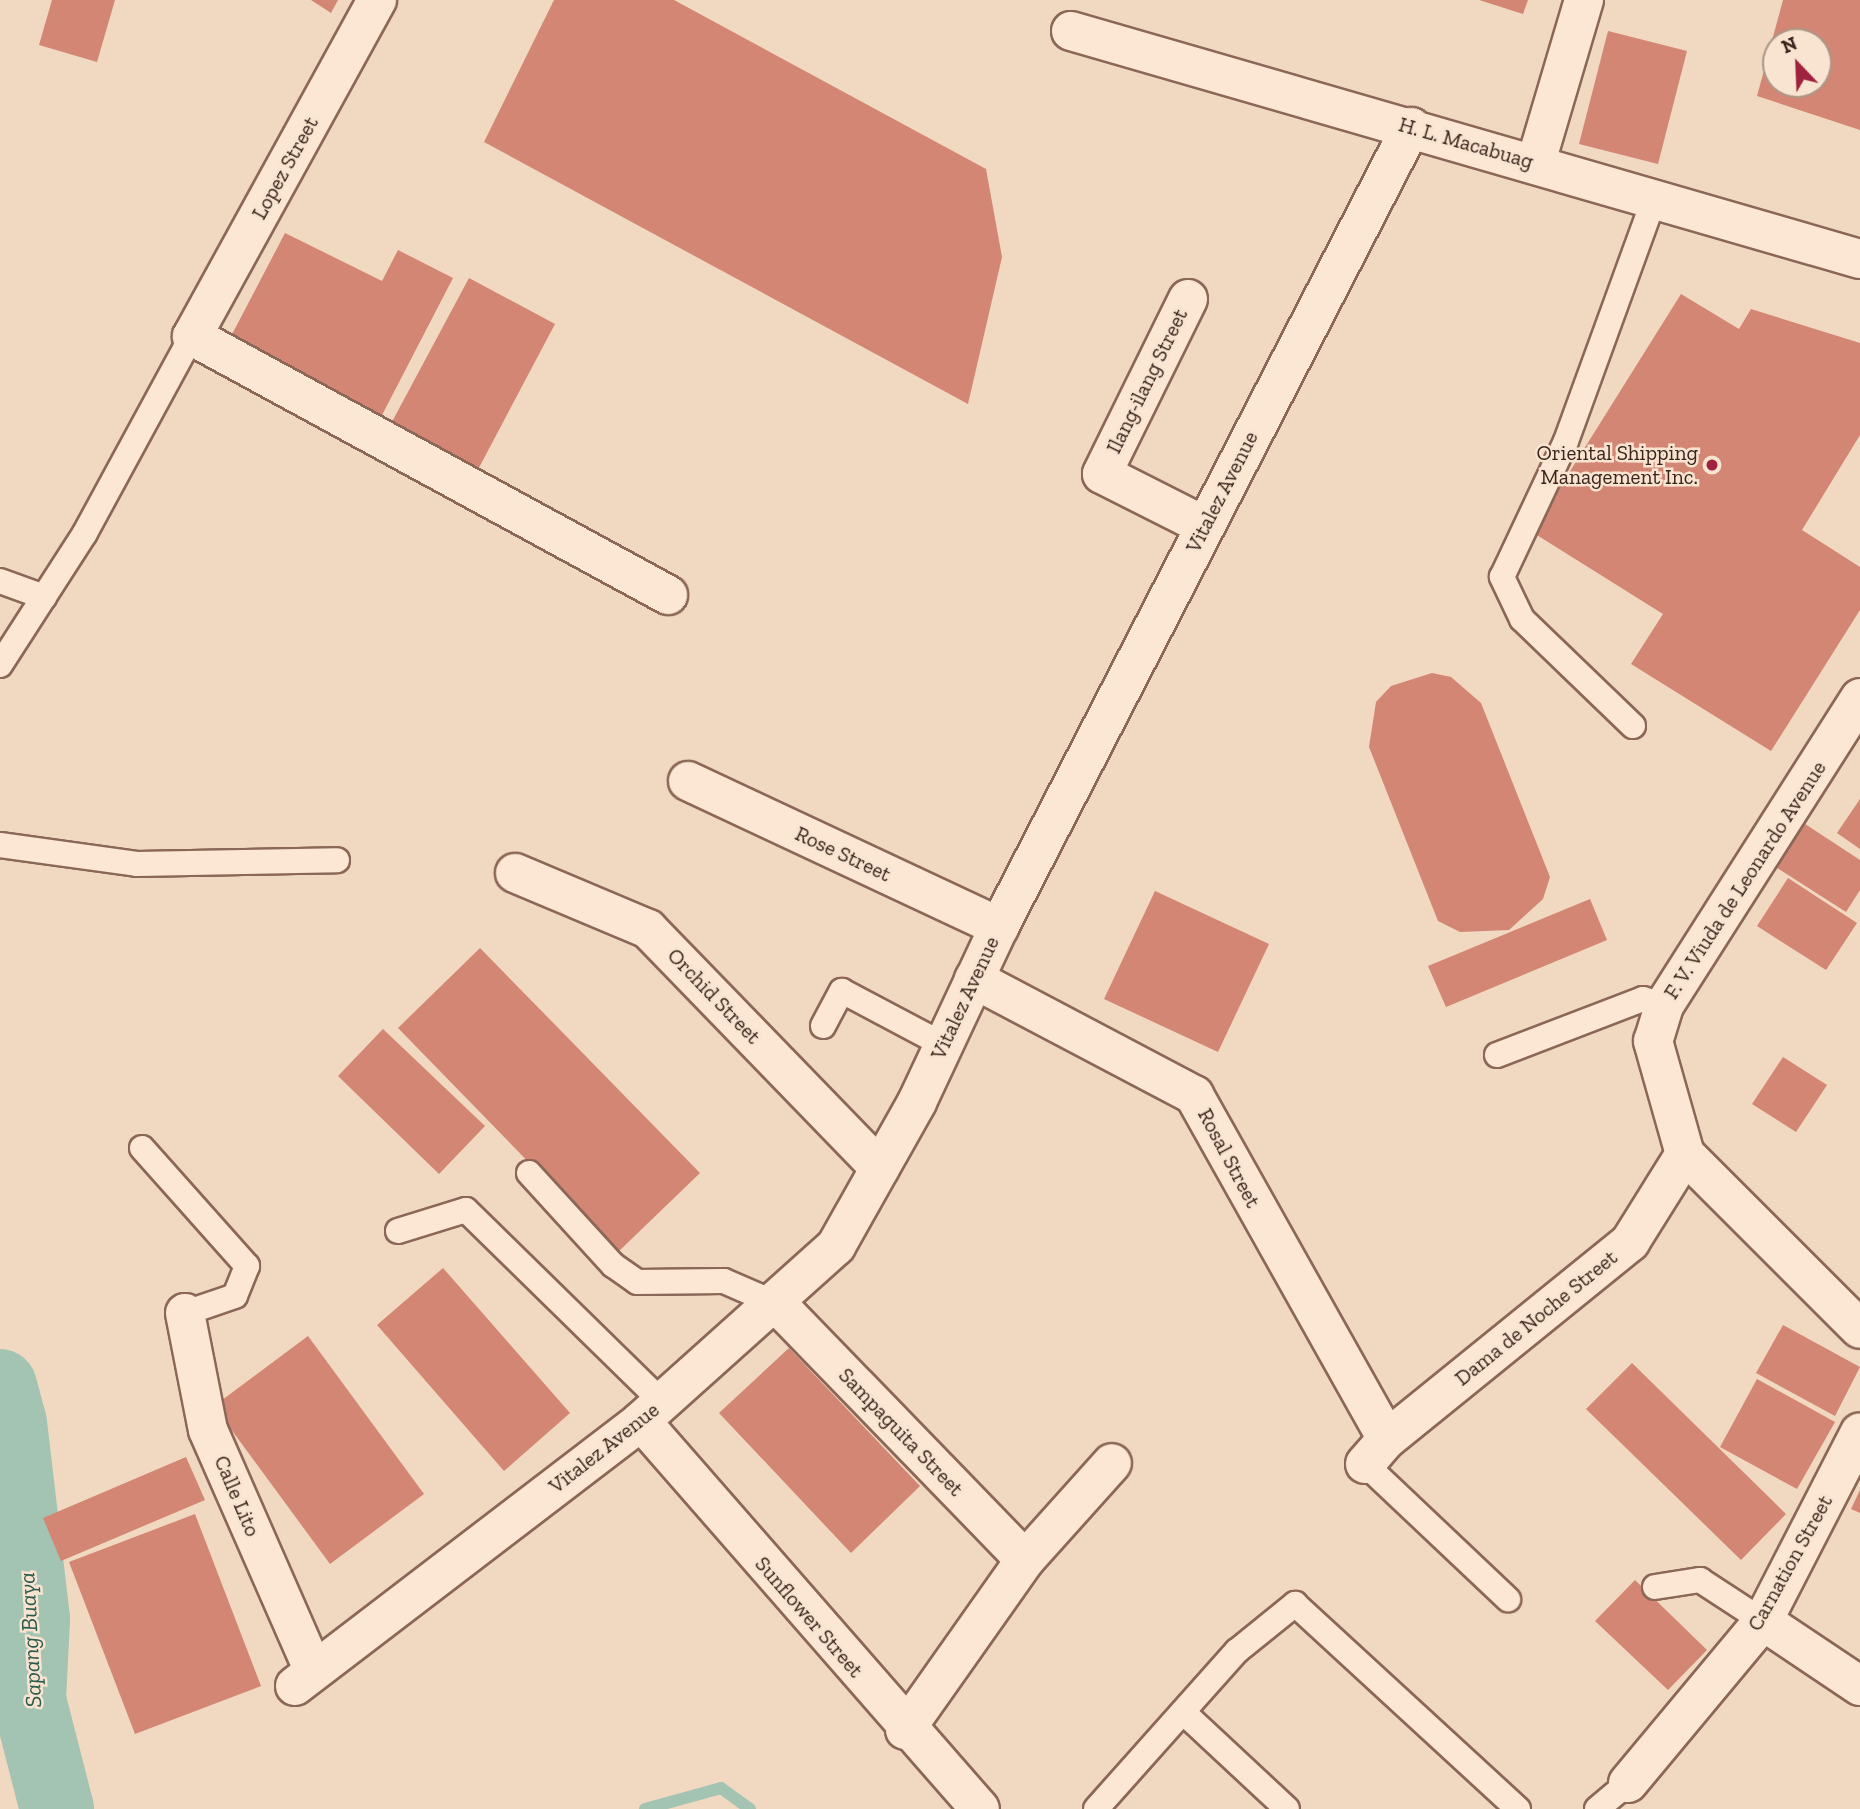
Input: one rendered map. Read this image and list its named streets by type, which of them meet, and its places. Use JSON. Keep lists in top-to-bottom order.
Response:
{
  "streets": {
    "street": [
      "H. L. Macabuag",
      "Lopez Street",
      "Ilang-ilang Street",
      "Vitalez Avenue",
      "Rose Street",
      "F. V. Viuda de Leonardo Avenue",
      "Orchid Street",
      "Rosal Street",
      "Dama de Noche Street",
      "Sampaguita Street",
      "Calle Lito",
      "Carnation Street",
      "Sunflower Street"
    ]
  },
  "crossings": [
    ["H. L. Macabuag", "Vitalez Avenue"],
    ["Ilang-ilang Street", "Vitalez Avenue"],
    ["Vitalez Avenue", "Rose Street"],
    ["Vitalez Avenue", "Orchid Street"],
    ["Vitalez Avenue", "Rosal Street"],
    ["Vitalez Avenue", "Sampaguita Street"],
    ["Vitalez Avenue", "Calle Lito"],
    ["Vitalez Avenue", "Sunflower Street"],
    ["F. V. Viuda de Leonardo Avenue", "Dama de Noche Street"],
    ["Rosal Street", "Dama de Noche Street"]
  ],
  "water": ["Sapang Buaya"],
  "places": ["Oriental Shipping Management Inc."],
  "north": "top left"
}
